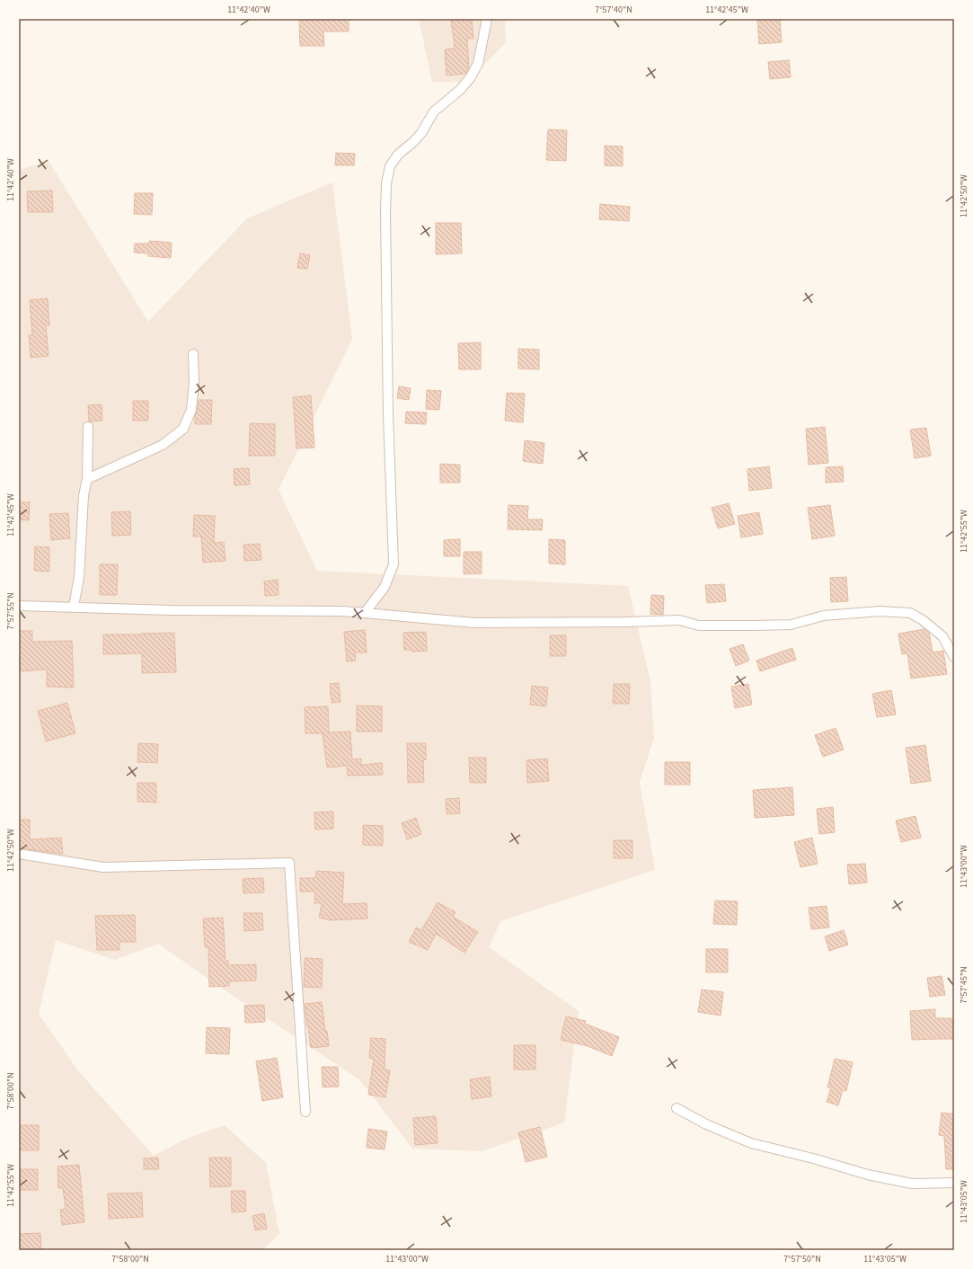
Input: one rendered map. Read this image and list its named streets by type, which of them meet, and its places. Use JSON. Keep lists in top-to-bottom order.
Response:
{
  "coordinates": [
    "11°42'40\"W",
    "7°57'40\"N",
    "11°42'45\"W",
    "11°42'50\"W",
    "11°42'55\"W",
    "7°57'55\"N",
    "11°43'00\"W",
    "7°57'45\"N",
    "7°58'00\"N",
    "11°43'05\"W",
    "7°57'50\"N"
  ]
}
